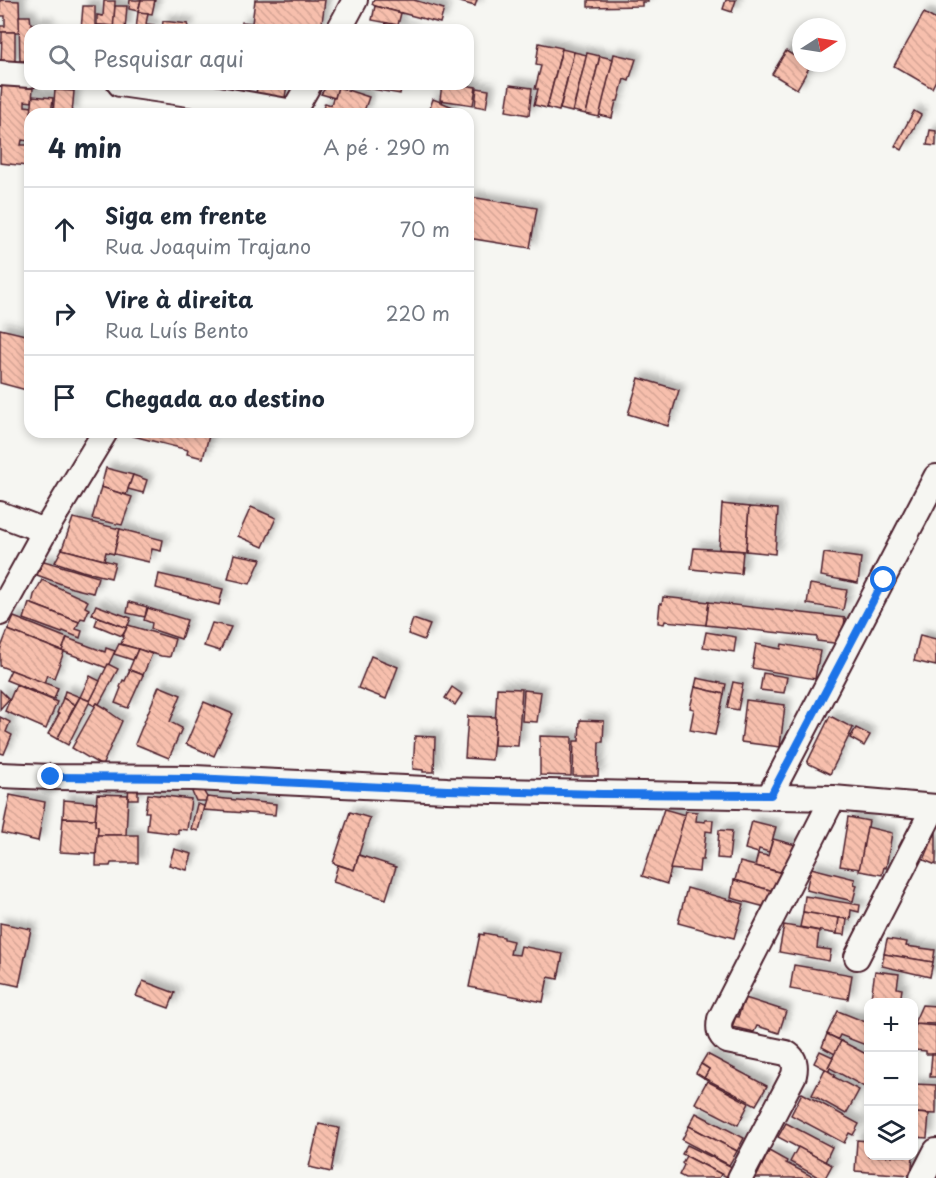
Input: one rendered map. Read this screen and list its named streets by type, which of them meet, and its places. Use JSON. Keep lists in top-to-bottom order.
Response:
{
  "north": "right",
  "page": {
    "search": "Pesquisar aqui",
    "heading": ["4 min", "A pé · 290 m"],
    "list": [
      ["Siga em frente", "Rua Joaquim Trajano", "70 m"],
      ["Vire à direita", "Rua Luís Bento", "220 m"],
      "Chegada ao destino"
    ],
    "map_buttons": ["+", "−"]
  }
}
